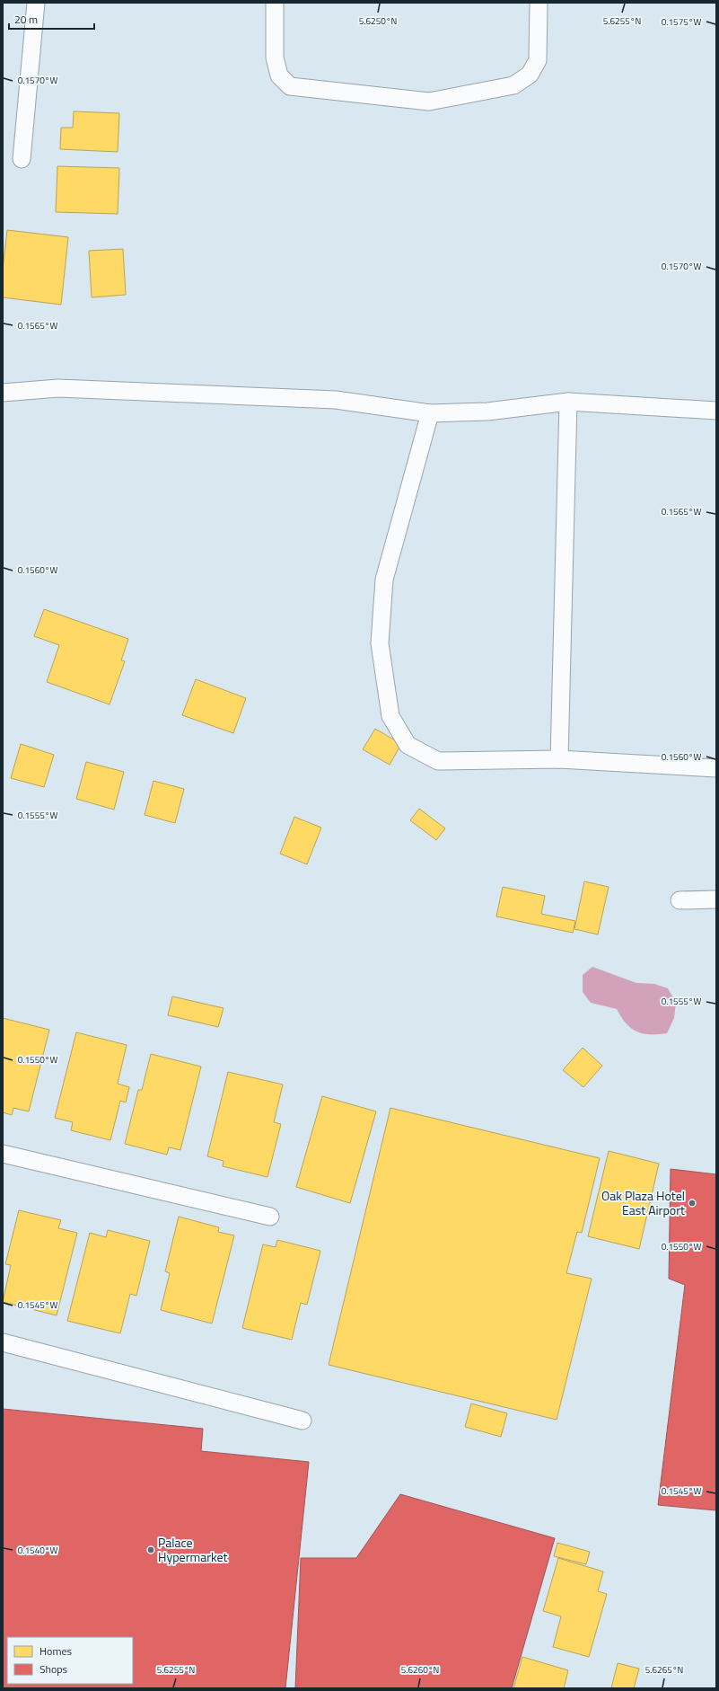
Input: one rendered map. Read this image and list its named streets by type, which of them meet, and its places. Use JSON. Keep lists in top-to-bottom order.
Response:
{
  "places": ["Oak Plaza Hotel East Airport", "Palace Hypermarket"],
  "legend": ["Homes", "Shops"],
  "scale_bar": "20 m",
  "coordinates": [
    "5.6250°N",
    "5.6255°N",
    "0.1575°W",
    "0.1570°W",
    "0.1565°W",
    "0.1560°W",
    "0.1555°W",
    "0.1550°W",
    "0.1545°W",
    "0.1540°W",
    "5.6260°N",
    "5.6265°N"
  ]
}
